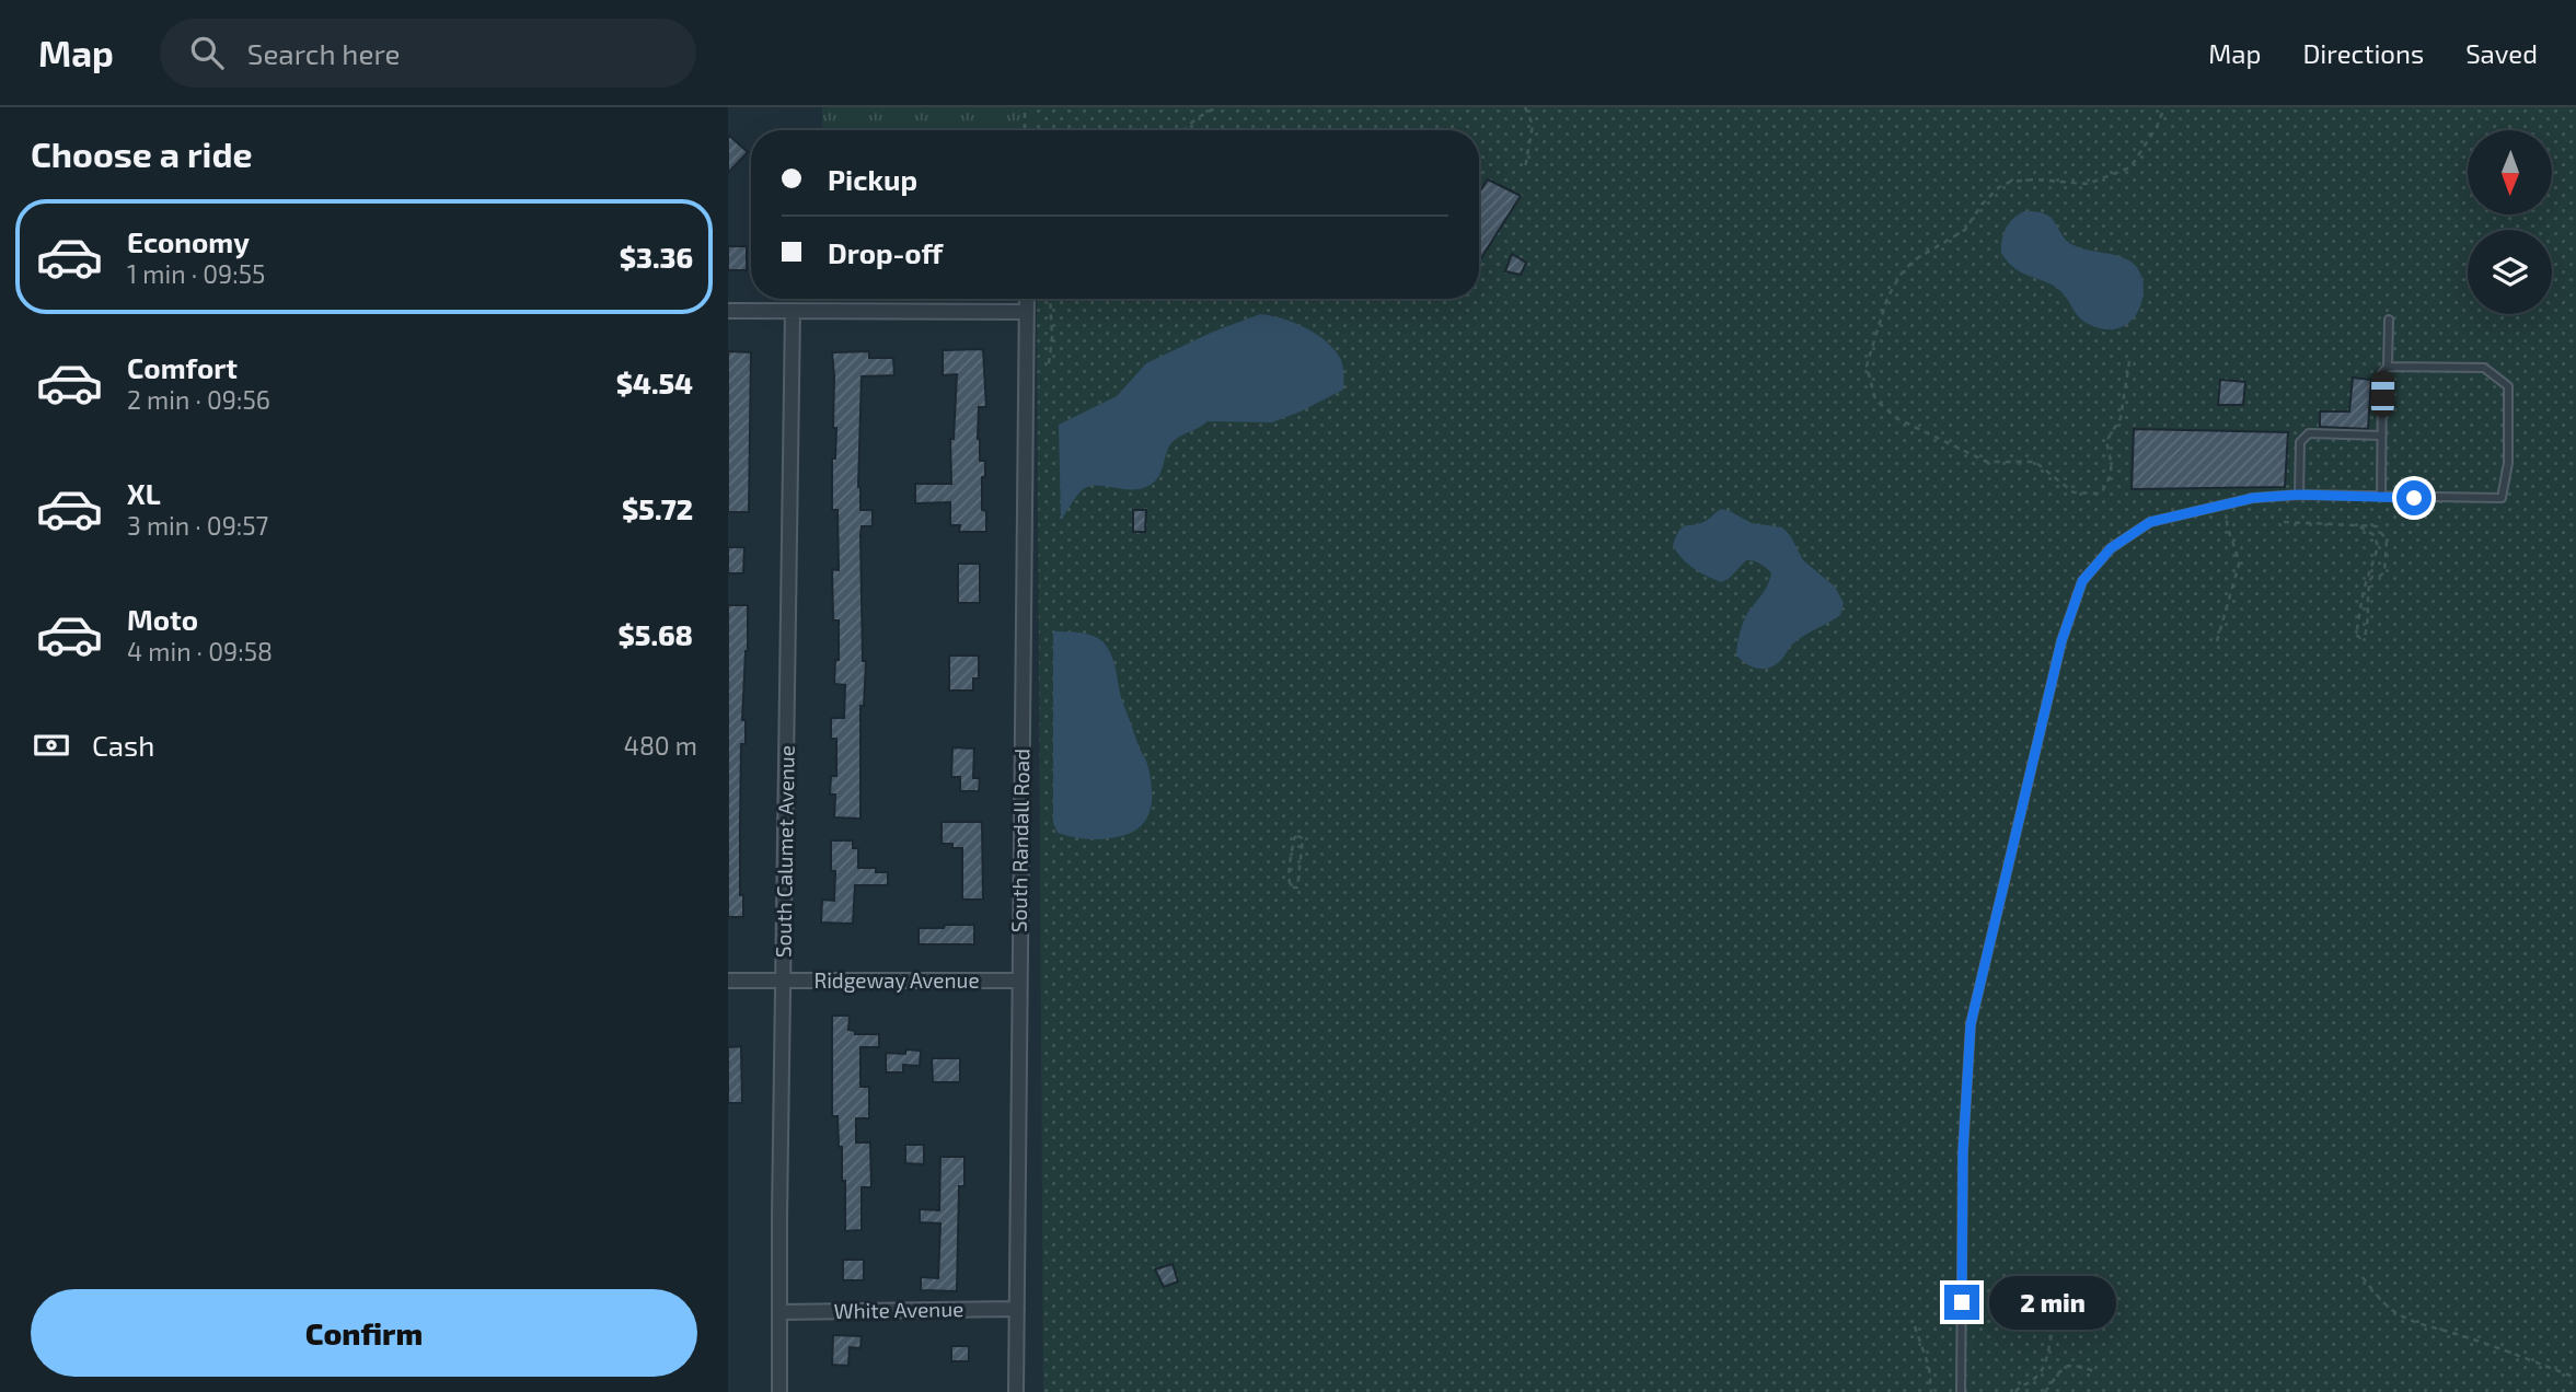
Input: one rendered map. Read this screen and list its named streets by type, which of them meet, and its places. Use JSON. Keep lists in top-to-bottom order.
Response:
{
  "streets": {
    "street": [
      "South Randall Road",
      "South Calumet Avenue",
      "Ridgeway Avenue",
      "White Avenue"
    ]
  },
  "crossings": [
    ["South Randall Road", "Ridgeway Avenue"],
    ["South Randall Road", "White Avenue"],
    ["South Calumet Avenue", "Ridgeway Avenue"],
    ["South Calumet Avenue", "White Avenue"]
  ],
  "north": "bottom",
  "page": {
    "header": "Map",
    "search": "Search here",
    "nav": ["Map", "Directions", "Saved"],
    "heading": "Choose a ride",
    "banner": ["Pickup", "Drop-off"],
    "list": [
      {
        "name": "Economy",
        "note": "1 min · 09:55",
        "value": "$3.36"
      },
      {
        "name": "Comfort",
        "note": "2 min · 09:56",
        "value": "$4.54"
      },
      {
        "name": "XL",
        "note": "3 min · 09:57",
        "value": "$5.72"
      },
      {
        "name": "Moto",
        "note": "4 min · 09:58",
        "value": "$5.68"
      }
    ],
    "pay": ["Cash", "480 m"],
    "buttons": "Confirm",
    "bubble": "2 min"
  }
}
